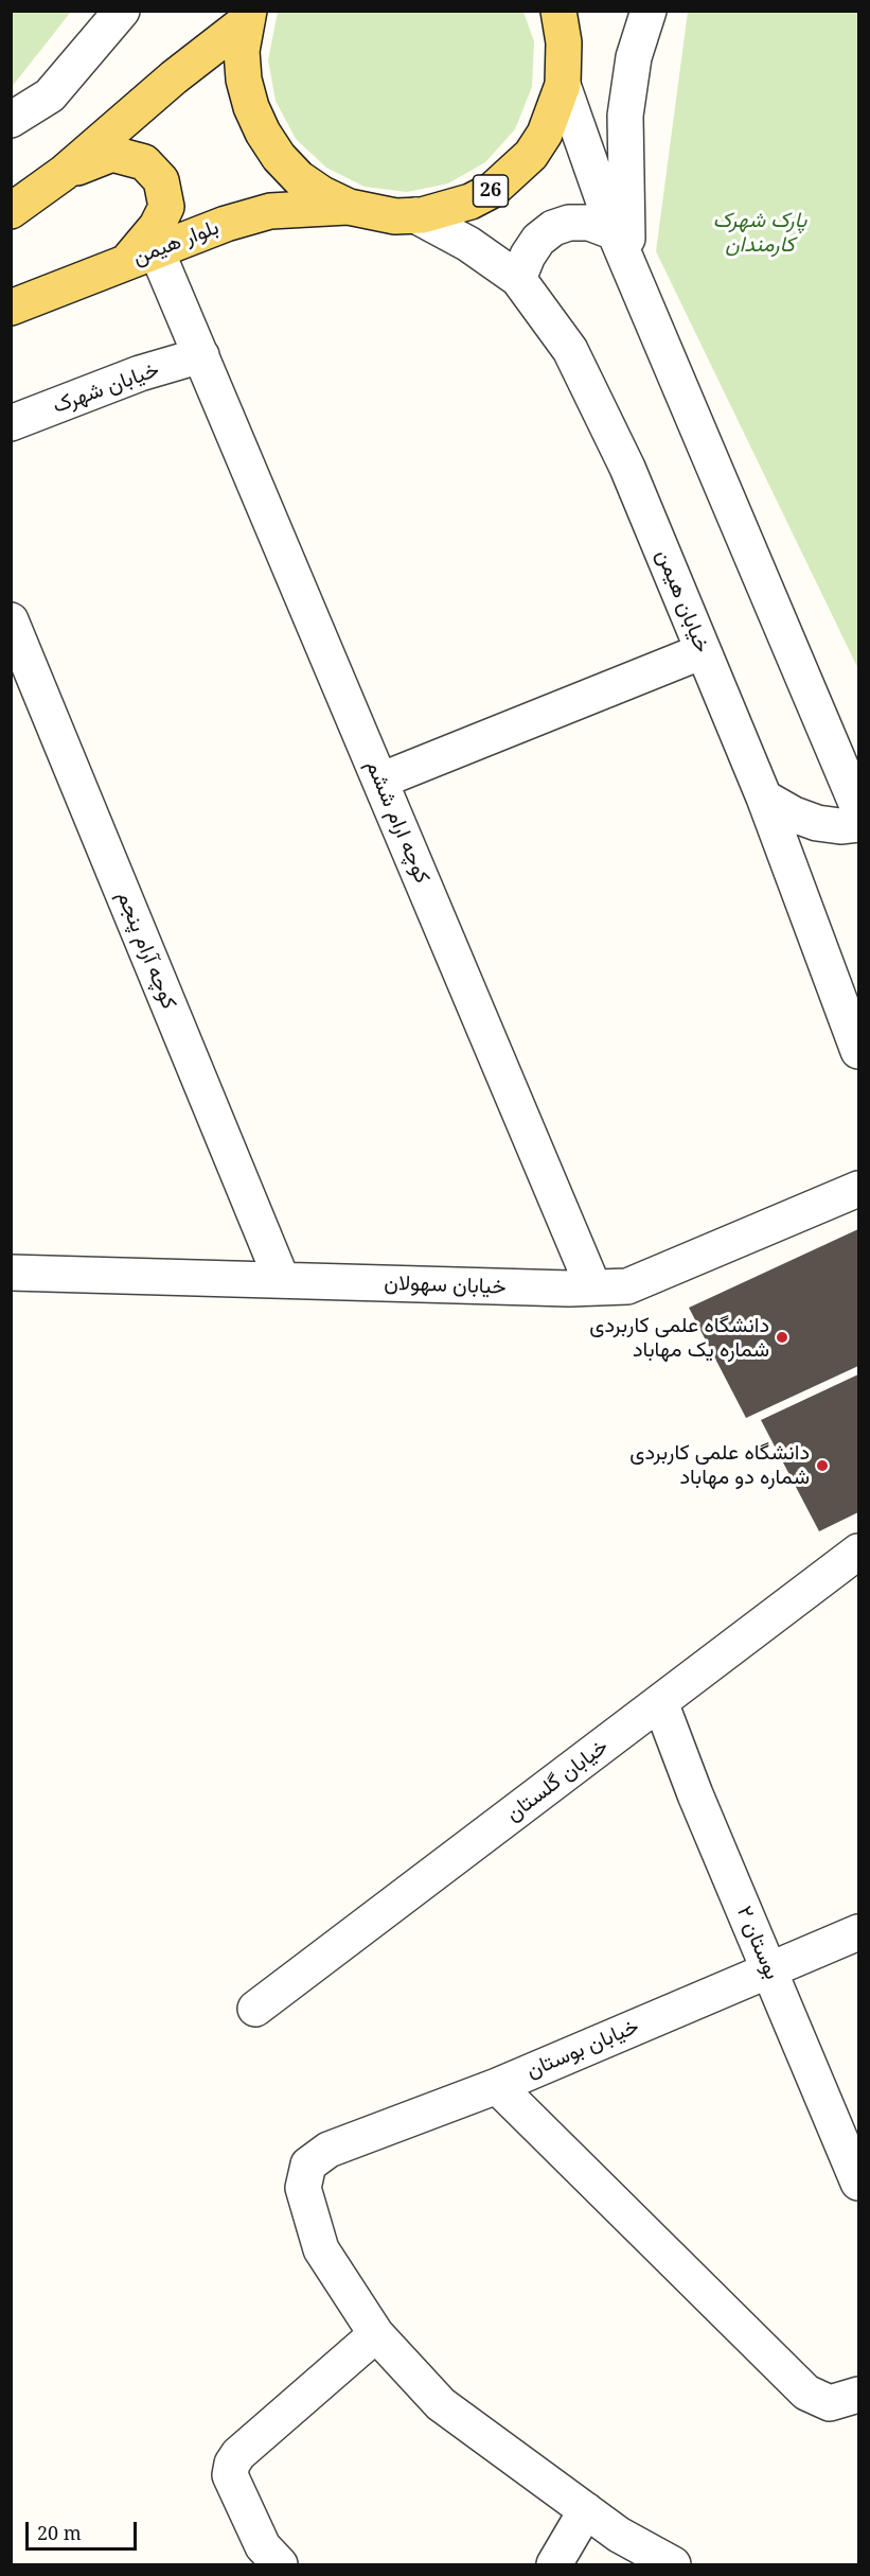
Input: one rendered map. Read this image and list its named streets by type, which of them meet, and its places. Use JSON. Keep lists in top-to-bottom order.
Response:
{
  "streets": {
    "main road": ["26", "بلوار هیمن"],
    "street": [
      "خیابان شهرک",
      "خیابان هیمن",
      "کوچه ارام ششم",
      "کوچه آرام پنجم",
      "خیابان سهولان",
      "خیابان گلستان",
      "بوستان ۲",
      "خیابان بوستان"
    ]
  },
  "crossings": [
    ["26", "بلوار هیمن"],
    ["26", "خیابان هیمن"],
    ["بلوار هیمن", "کوچه ارام ششم"],
    ["خیابان شهرک", "کوچه ارام ششم"],
    ["کوچه ارام ششم", "خیابان سهولان"],
    ["کوچه آرام پنجم", "خیابان سهولان"],
    ["خیابان گلستان", "بوستان ۲"],
    ["بوستان ۲", "خیابان بوستان"]
  ],
  "parks": ["پارک شهرک کارمندان"],
  "places": ["دانشگاه علمی کاربردی شماره یک مهاباد", "دانشگاه علمی کاربردی شماره دو مهاباد"],
  "scale_bar": "20 m"
}
